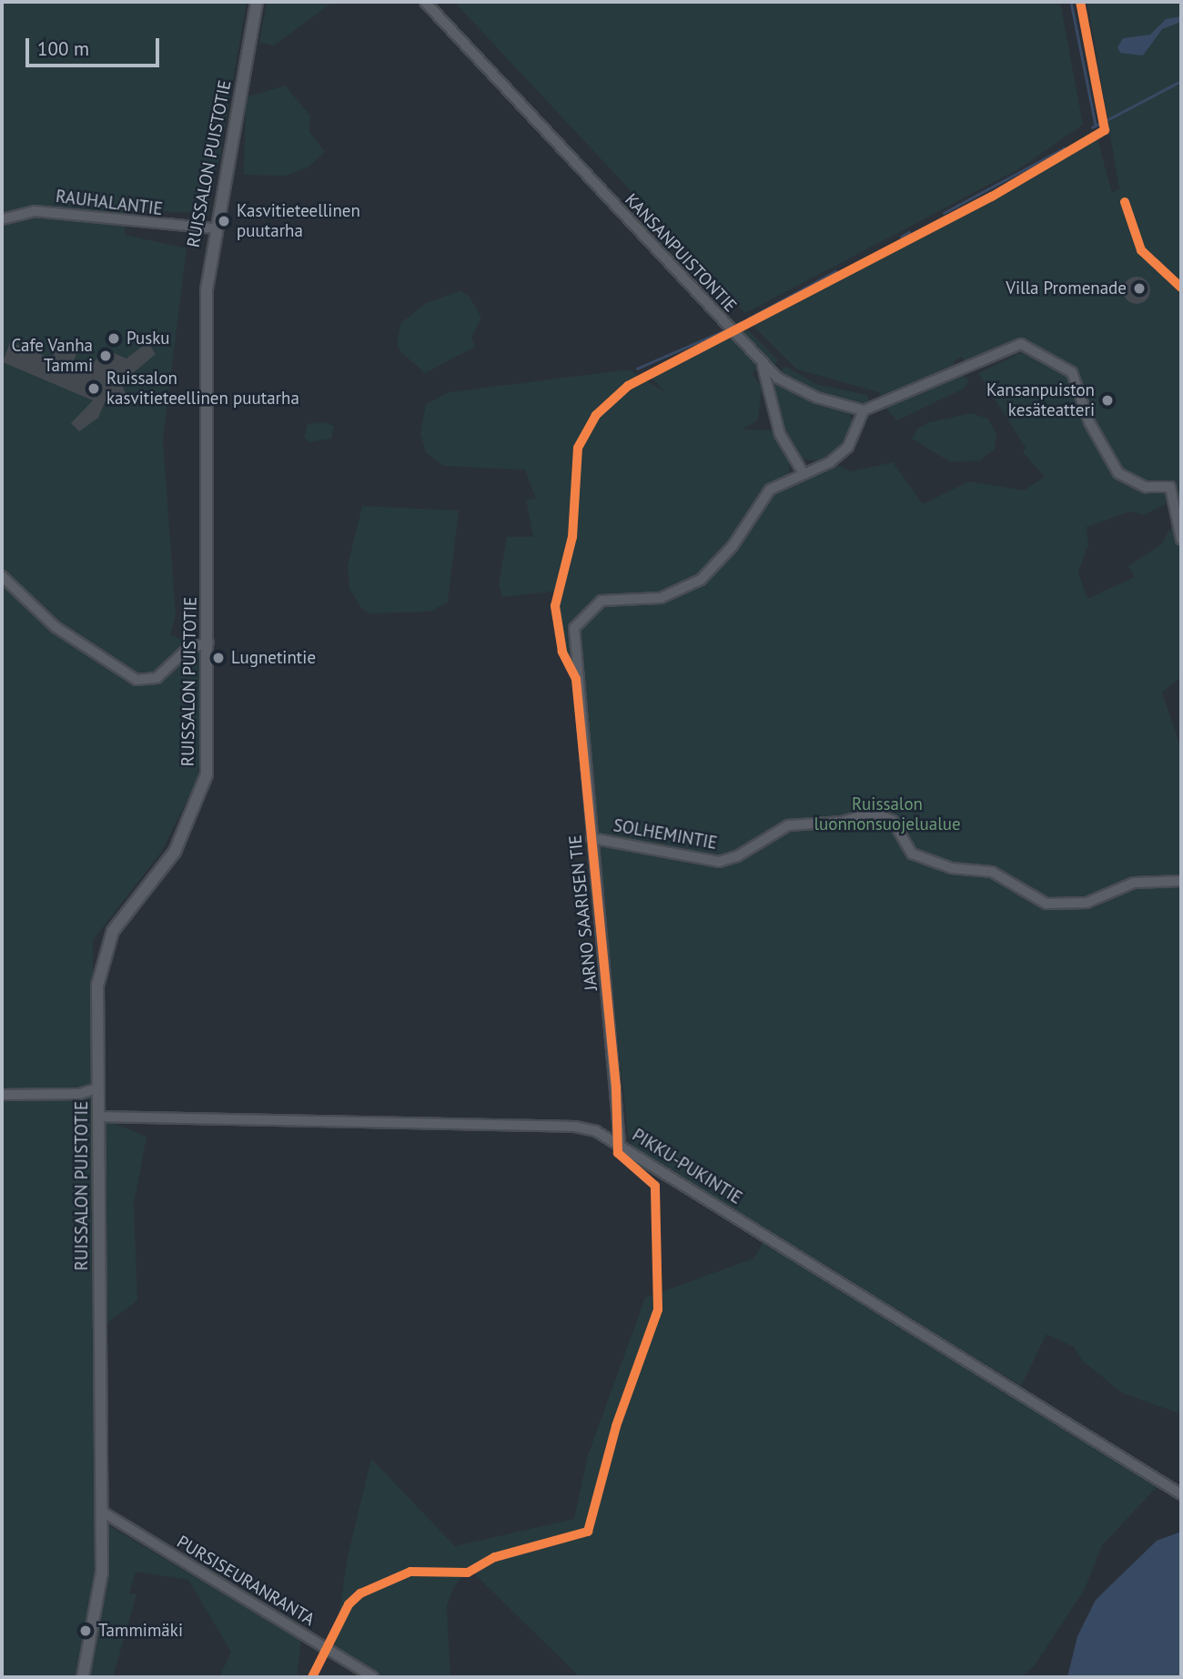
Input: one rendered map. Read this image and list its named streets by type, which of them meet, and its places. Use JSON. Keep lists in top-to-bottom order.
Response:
{
  "streets": {
    "street": [
      "RUISSALON PUISTOTIE",
      "RAUHALANTIE",
      "KANSANPUISTONTIE",
      "SOLHEMINTIE",
      "JARNO SAARISEN TIE",
      "PIKKU-PUKINTIE",
      "PURSISEURANRANTA"
    ]
  },
  "crossings": [
    ["RUISSALON PUISTOTIE", "RAUHALANTIE"],
    ["RUISSALON PUISTOTIE", "PIKKU-PUKINTIE"],
    ["RUISSALON PUISTOTIE", "PURSISEURANRANTA"],
    ["KANSANPUISTONTIE", "JARNO SAARISEN TIE"],
    ["SOLHEMINTIE", "JARNO SAARISEN TIE"],
    ["JARNO SAARISEN TIE", "PIKKU-PUKINTIE"]
  ],
  "parks": ["Ruissalon luonnonsuojelualue"],
  "places": [
    "Kasvitieteellinen puutarha",
    "Villa Promenade",
    "Pusku",
    "Cafe Vanha Tammi",
    "Ruissalon kasvitieteellinen puutarha",
    "Kansanpuiston kesäteatteri",
    "Lugnetintie",
    "Tammimäki"
  ],
  "scale_bar": "100 m"
}
